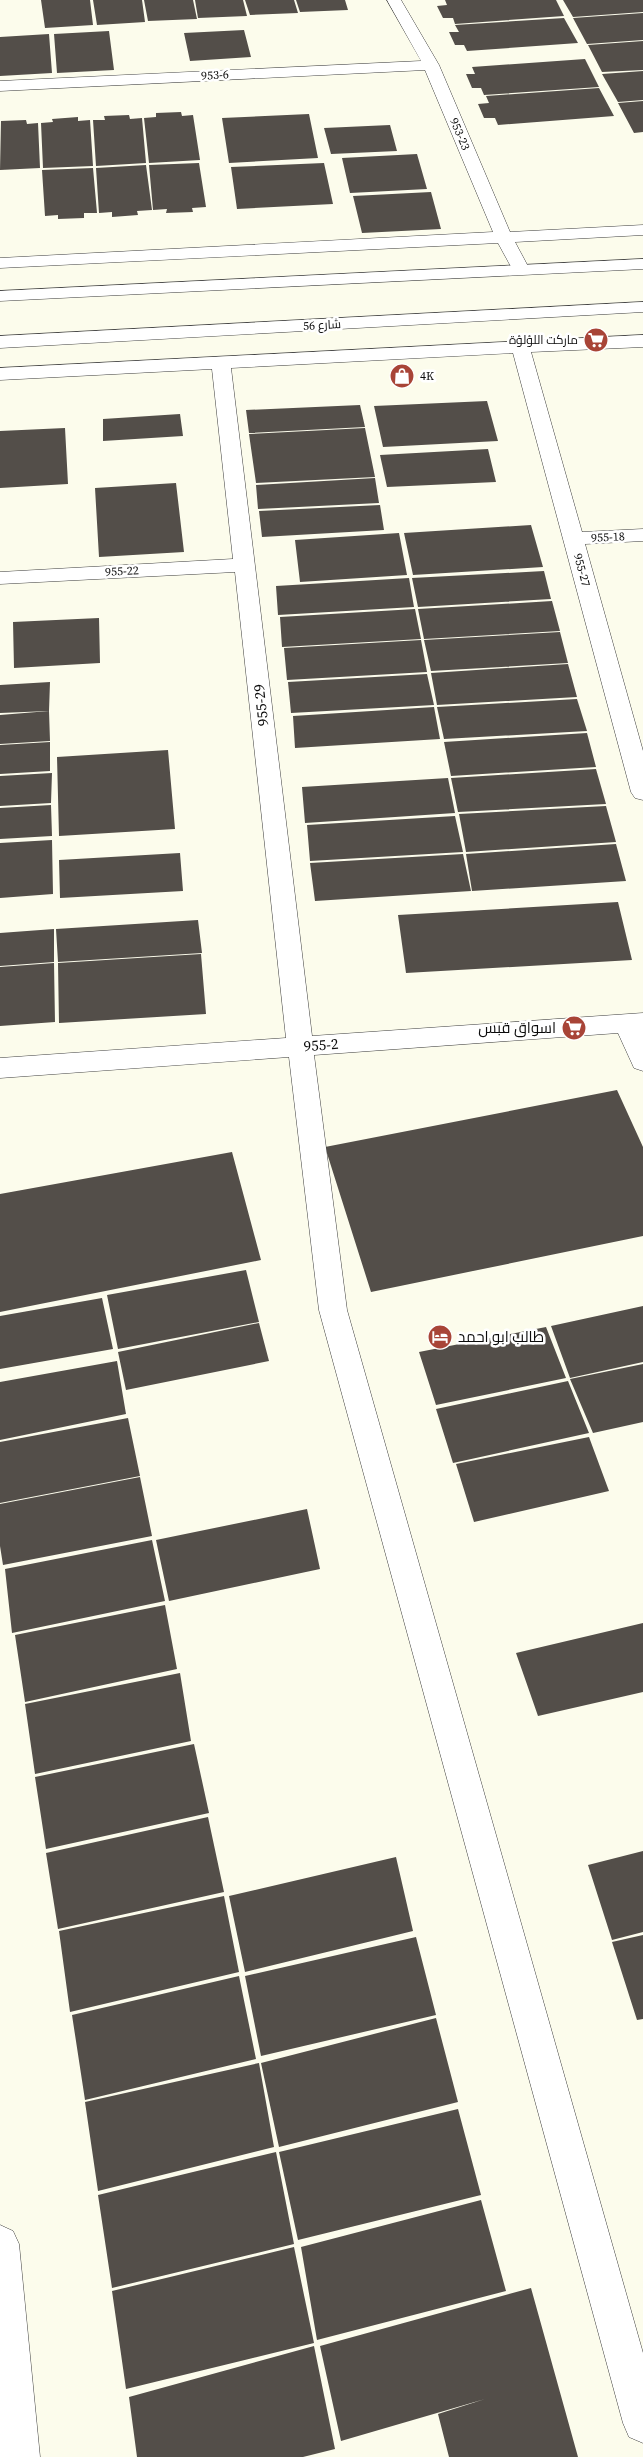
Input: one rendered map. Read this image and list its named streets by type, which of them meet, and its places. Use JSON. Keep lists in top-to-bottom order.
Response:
{
  "streets": {
    "street": [
      "953-6",
      "953-23",
      "شارع 56",
      "955-18",
      "955-27",
      "955-22",
      "955-29",
      "955-2"
    ]
  },
  "crossings": [
    ["953-6", "953-23"],
    ["955-18", "955-27"],
    ["955-22", "955-29"],
    ["955-29", "955-2"]
  ],
  "places": {
    "supermarket": ["ماركت اللؤلؤة", "اسواق قبس"],
    "shop": ["4K"],
    "hotel": ["طالب ابو احمد"]
  }
}
